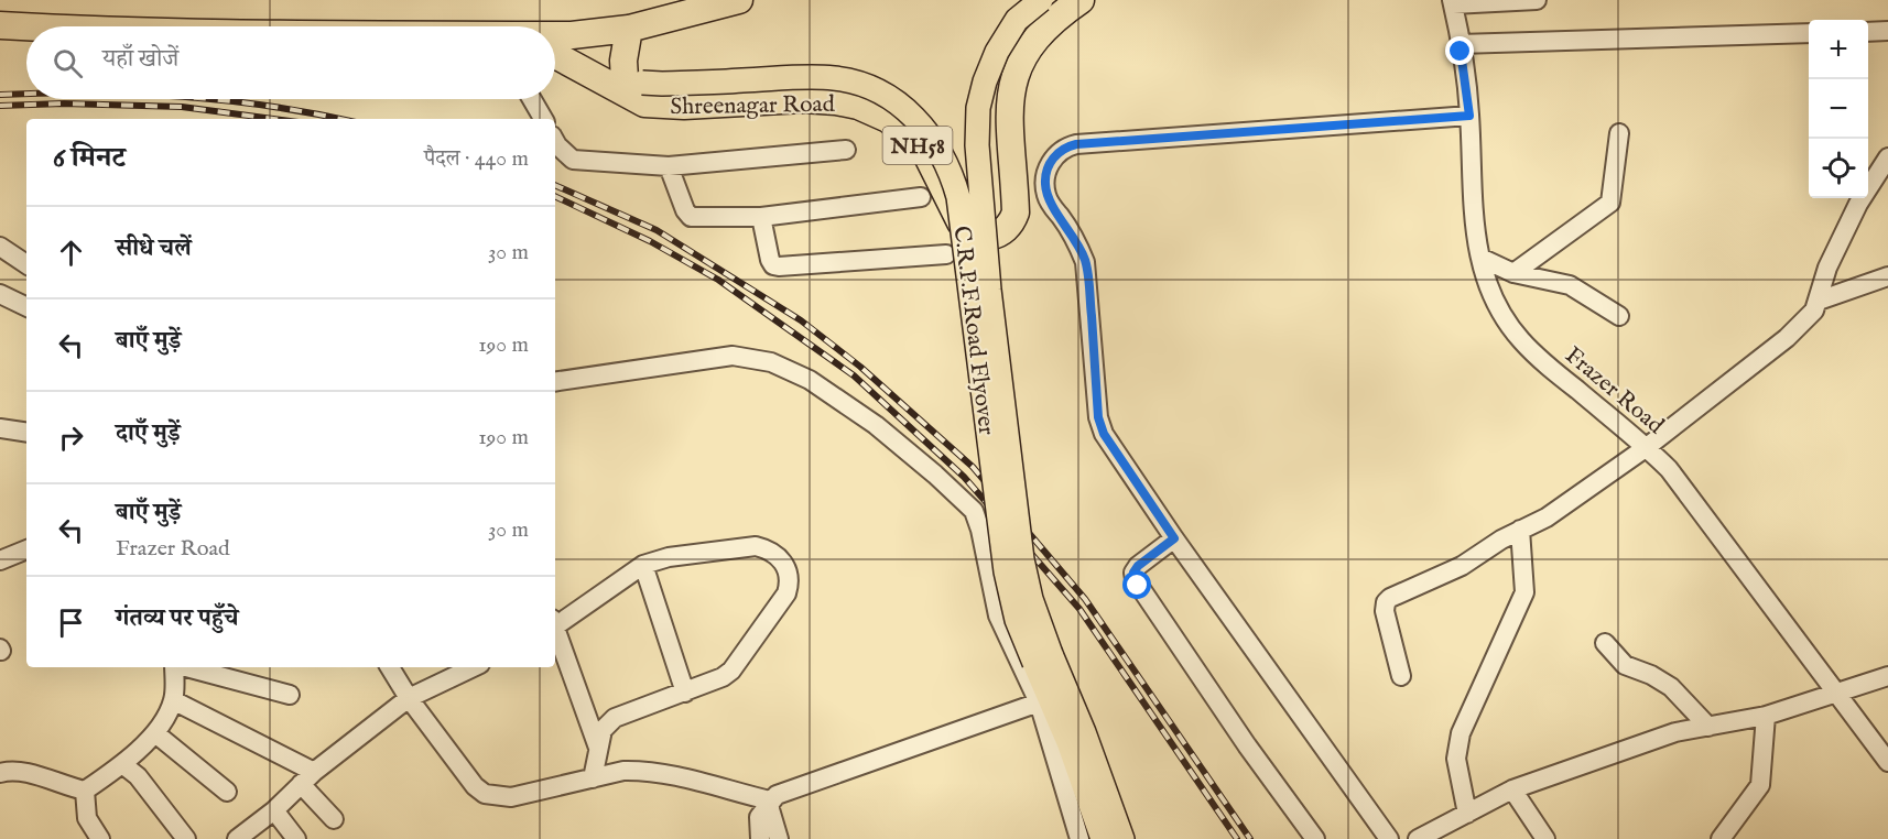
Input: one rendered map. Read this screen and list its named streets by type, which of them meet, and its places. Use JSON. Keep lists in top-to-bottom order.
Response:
{
  "streets": {
    "highway": ["Shreenagar Road", "NH58"],
    "main road": ["C.R.P.F.Road Flyover"],
    "street": ["Frazer Road"]
  },
  "crossings": [
    ["Shreenagar Road", "C.R.P.F.Road Flyover"]
  ],
  "page": {
    "map_buttons": ["+", "−"],
    "search": "यहाँ खोजें",
    "heading": ["6 मिनट", "पैदल · 440 m"],
    "list": [
      ["सीधे चलें", "30 m"],
      ["बाएँ मुड़ें", "190 m"],
      ["दाएँ मुड़ें", "190 m"],
      ["बाएँ मुड़ें", "Frazer Road", "30 m"],
      "गंतव्य पर पहुँचे"
    ]
  }
}
